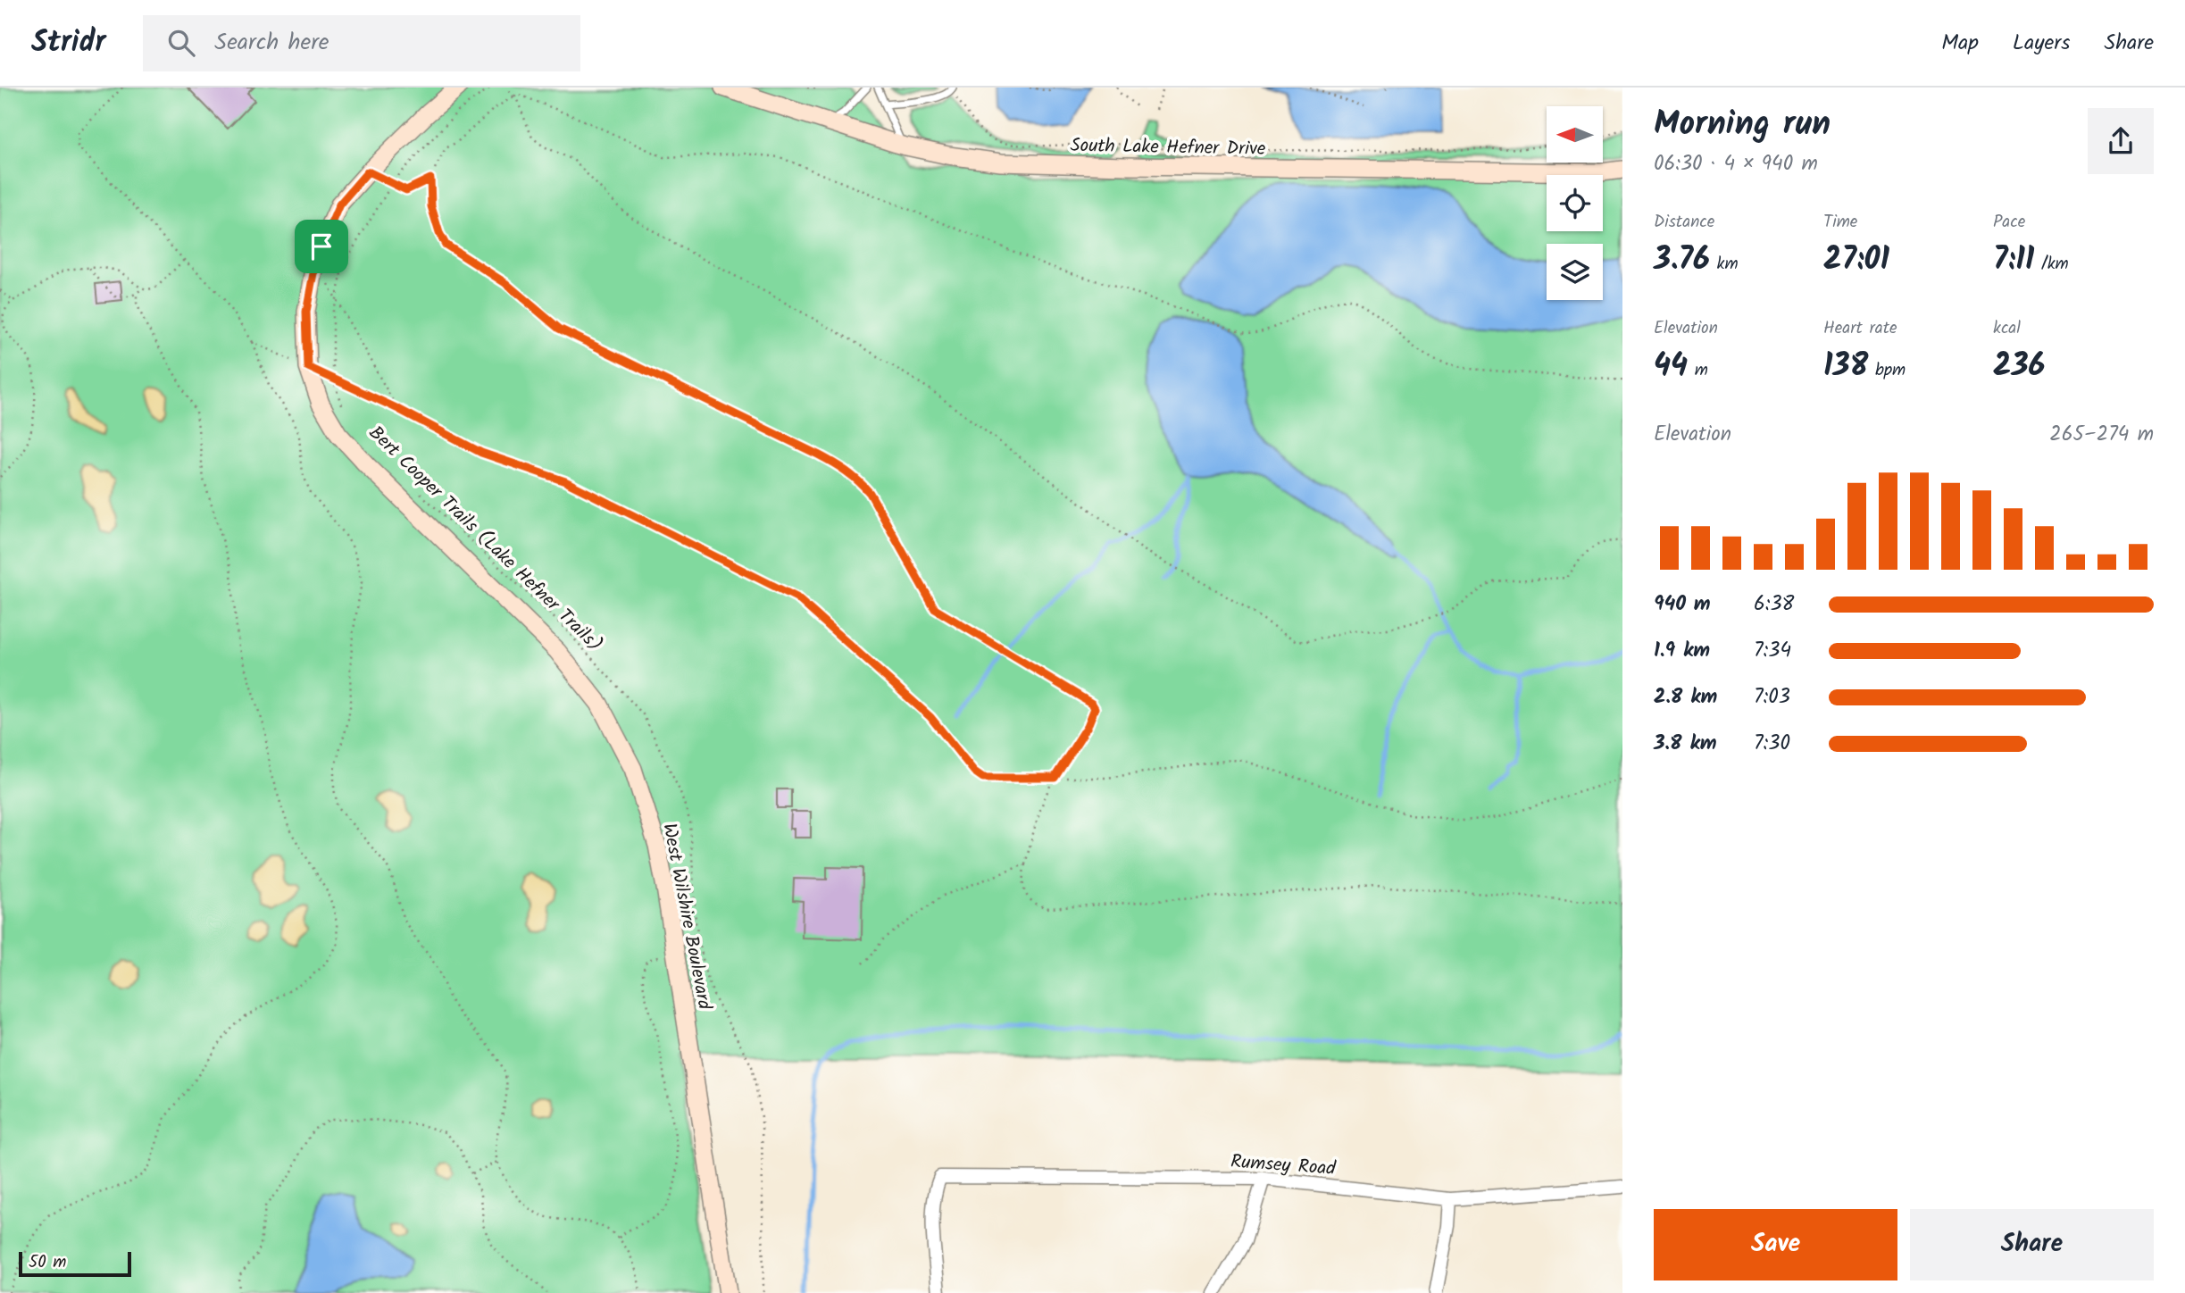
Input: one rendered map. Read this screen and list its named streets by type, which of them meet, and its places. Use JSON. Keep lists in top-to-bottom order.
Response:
{
  "streets": {
    "street": ["South Lake Hefner Drive", "West Wilshire Boulevard", "Rumsey Road"],
    "path": ["Bert Cooper Trails (Lake Hefner Trails)"]
  },
  "scale_bar": "50 m",
  "north": "left",
  "page": {
    "header": "Stridr",
    "search": "Search here",
    "nav": ["Map", "Layers", "Share"],
    "heading": ["Morning run", "06:30 · 4 × 940 m"],
    "stats": [
      ["Distance", "3.76 km"],
      ["Time", "27:01"],
      ["Pace", "7:11 /km"],
      ["Elevation", "44 m"],
      ["Heart rate", "138 bpm"],
      ["kcal", "236"]
    ],
    "chart": ["Elevation", "265–274 m"],
    "list": [
      {
        "name": "940 m",
        "note": "6:38"
      },
      {
        "name": "1.9 km",
        "note": "7:34"
      },
      {
        "name": "2.8 km",
        "note": "7:03"
      },
      {
        "name": "3.8 km",
        "note": "7:30"
      }
    ],
    "buttons": ["Save", "Share"],
    "scale": "50 m"
  }
}
